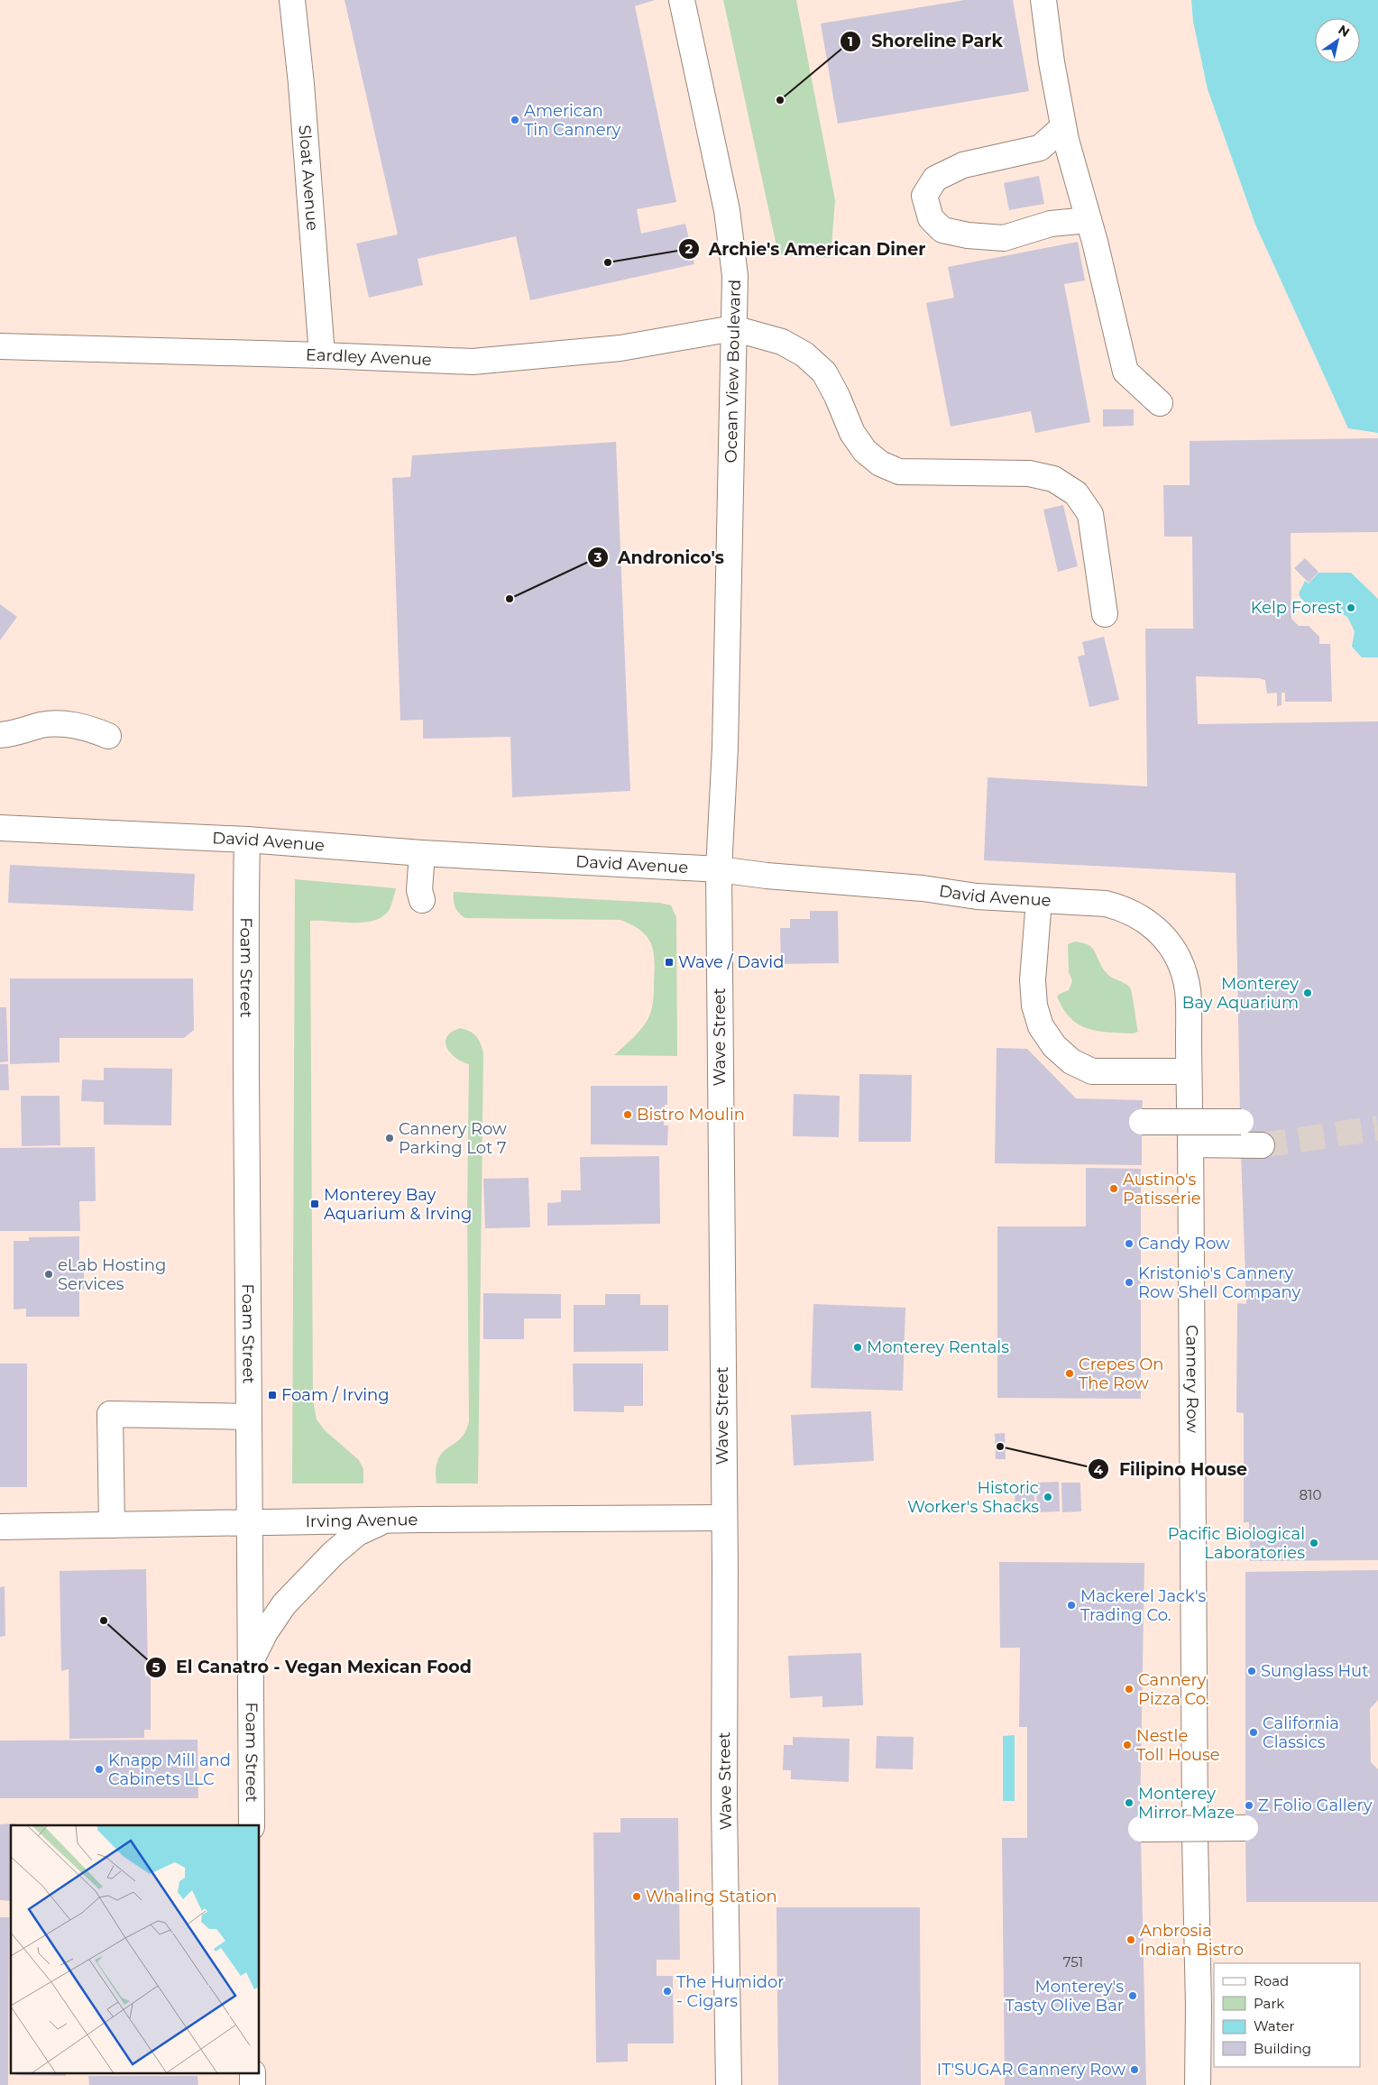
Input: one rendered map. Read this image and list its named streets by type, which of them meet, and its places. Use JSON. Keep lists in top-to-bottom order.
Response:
{
  "streets": {
    "street": [
      "Sloat Avenue",
      "Eardley Avenue",
      "Ocean View Boulevard",
      "David Avenue",
      "Foam Street",
      "Wave Street",
      "Cannery Row",
      "Irving Avenue"
    ]
  },
  "crossings": [
    ["Sloat Avenue", "Eardley Avenue"],
    ["Eardley Avenue", "Ocean View Boulevard"],
    ["Ocean View Boulevard", "Wave Street"],
    ["David Avenue", "Foam Street"],
    ["David Avenue", "Wave Street"],
    ["David Avenue", "Cannery Row"],
    ["Foam Street", "Irving Avenue"],
    ["Wave Street", "Irving Avenue"]
  ],
  "places": {
    "other": [
      "Shoreline Park",
      "American Tin Cannery",
      "Archie's American Diner",
      "Andronico's",
      "Kelp Forest",
      "Monterey Bay Aquarium",
      "Bistro Moulin",
      "Cannery Row Parking Lot 7",
      "Austino's Patisserie",
      "Candy Row",
      "eLab Hosting Services",
      "Kristonio's Cannery Row Shell Company",
      "Monterey Rentals",
      "Crepes On The Row",
      "Filipino House",
      "Historic Worker's Shacks",
      "Pacific Biological Laboratories",
      "Mackerel Jack's Trading Co.",
      "El Canatro - Vegan Mexican Food",
      "Sunglass Hut",
      "Cannery Pizza Co.",
      "California Classics",
      "Nestle Toll House",
      "Knapp Mill and Cabinets LLC",
      "Monterey Mirror Maze",
      "Z Folio Gallery",
      "Whaling Station",
      "Anbrosia Indian Bistro",
      "The Humidor - Cigars",
      "Monterey's Tasty Olive Bar",
      "IT'SUGAR Cannery Row"
    ],
    "transit": ["Wave / David", "Monterey Bay Aquarium & Irving", "Foam / Irving"]
  },
  "house_numbers": ["810", "751"],
  "legend": [
    "Road",
    "Park",
    "Water",
    "Building"
  ],
  "north": "top right"
}
